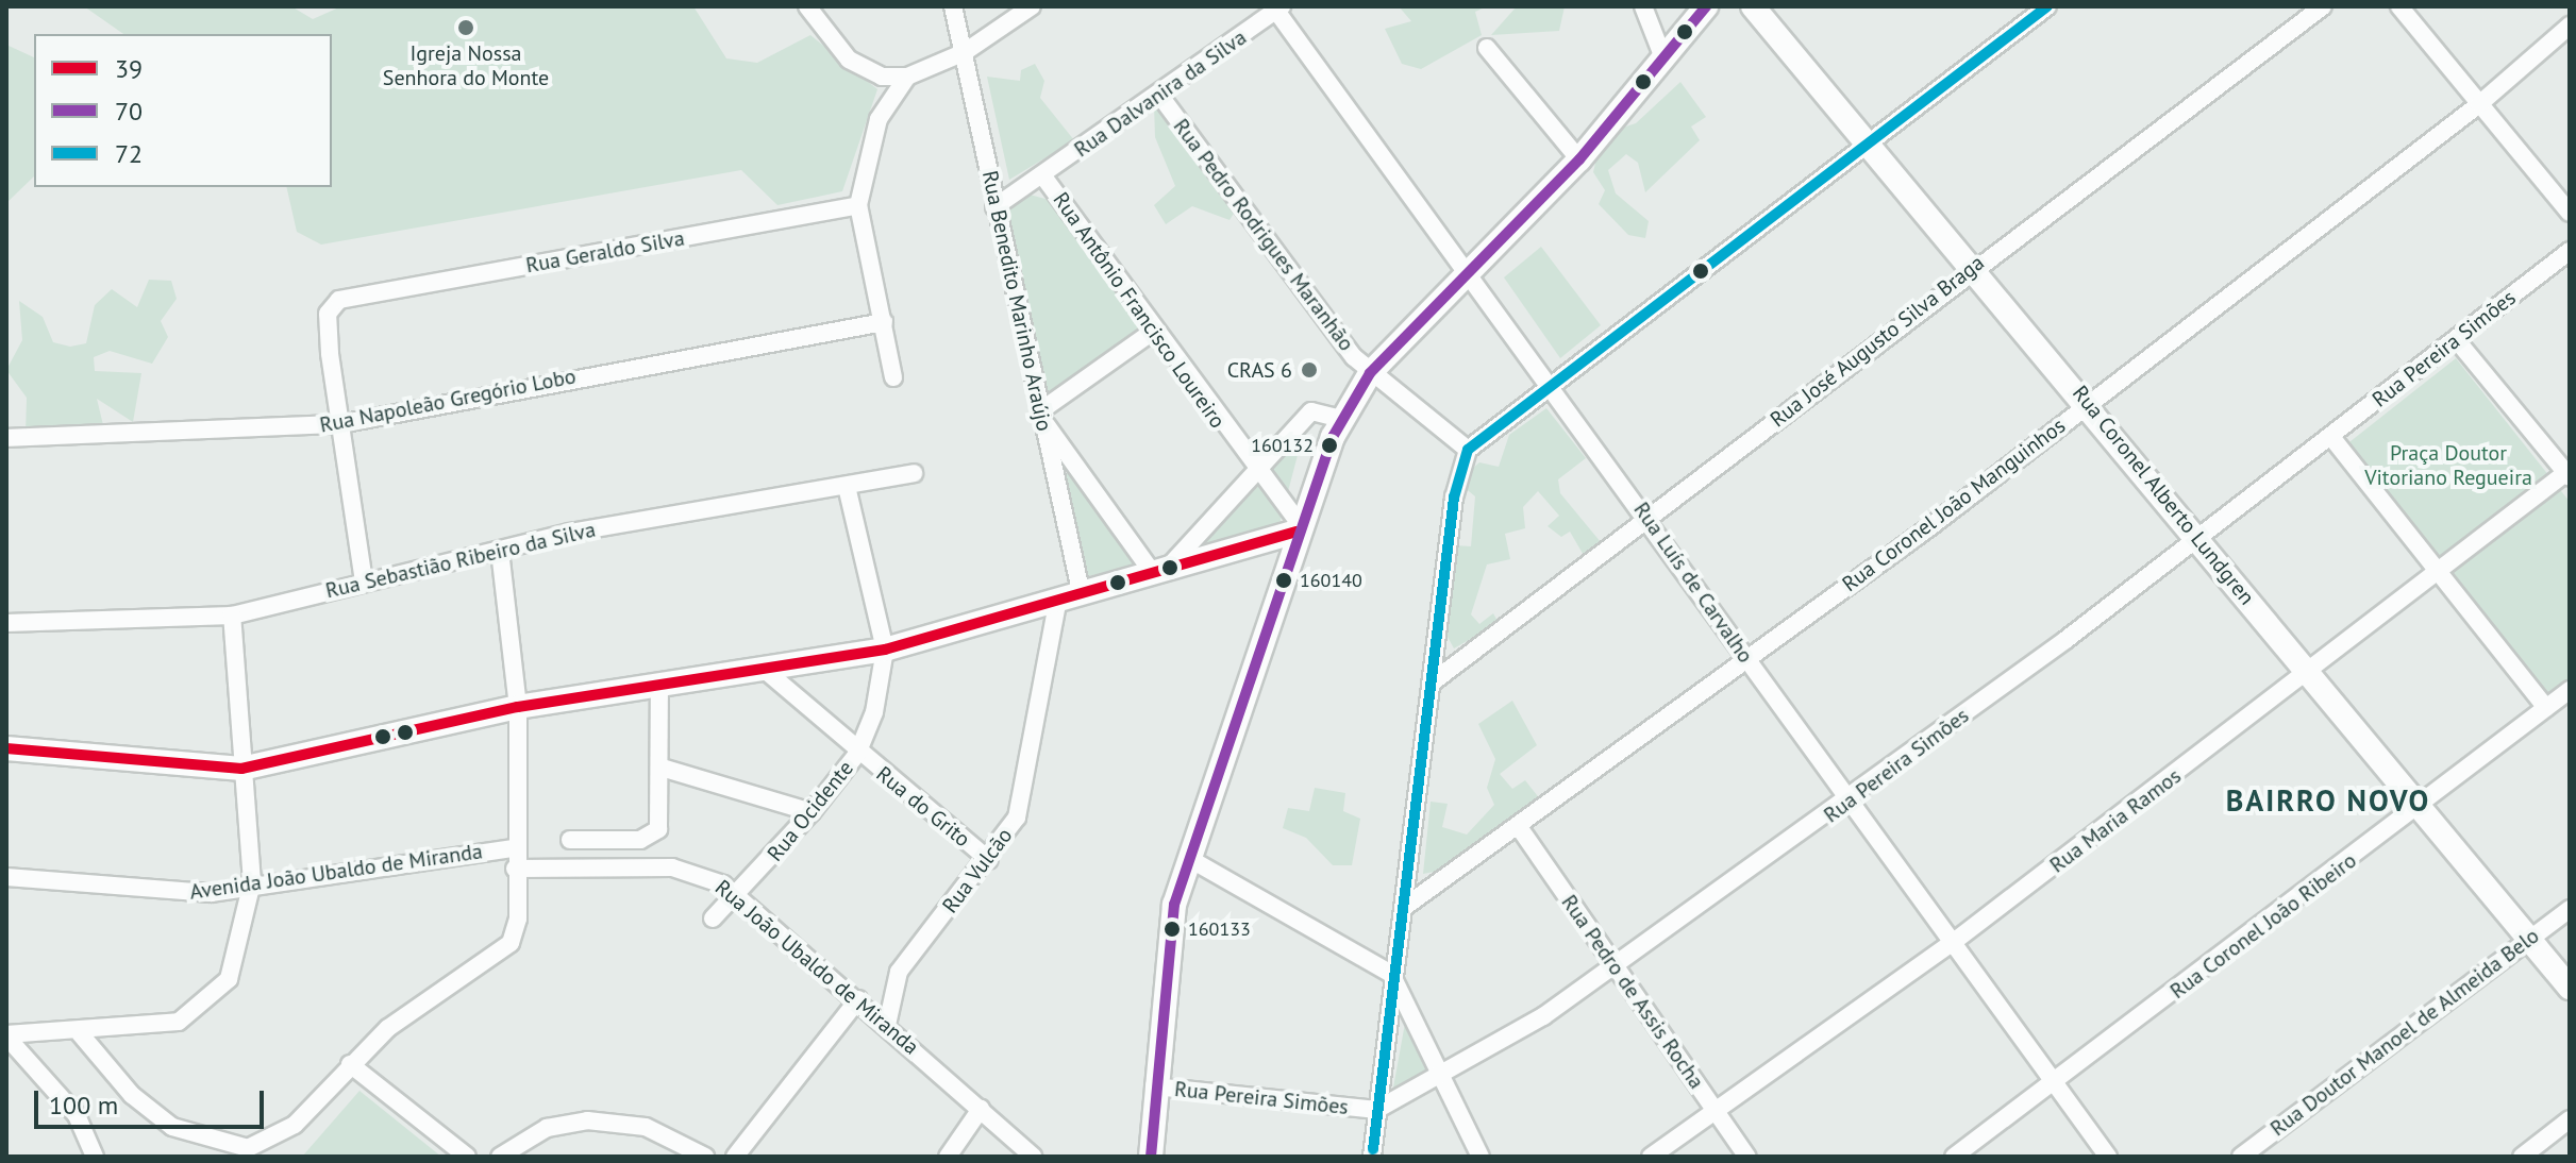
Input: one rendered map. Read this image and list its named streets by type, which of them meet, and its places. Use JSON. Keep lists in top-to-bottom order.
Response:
{
  "streets": {
    "street": [
      "Rua Dalvanira da Silva",
      "Rua Pedro Rodrigues Maranhão",
      "Rua Geraldo Silva",
      "Rua Benedito Marinho Araújo",
      "Rua Antônio Francisco Loureiro",
      "Rua José Augusto Silva Braga",
      "Rua Pereira Simões",
      "Rua Napoleão Gregório Lobo",
      "Rua Coronel Alberto Lundgren",
      "Rua Coronel João Manguinhos",
      "Rua Sebastião Ribeiro da Silva",
      "Rua Luís de Carvalho",
      "Rua do Grito",
      "Rua Ocidente",
      "Rua Maria Ramos",
      "Rua Vulcão",
      "Avenida João Ubaldo de Miranda",
      "Rua Coronel João Ribeiro",
      "Rua João Ubaldo de Miranda",
      "Rua Pedro de Assis Rocha",
      "Rua Doutor Manoel de Almeida Belo"
    ]
  },
  "crossings": [
    ["Rua Dalvanira da Silva", "Rua Pedro Rodrigues Maranhão"],
    ["Rua Dalvanira da Silva", "Rua Benedito Marinho Araújo"],
    ["Rua Dalvanira da Silva", "Rua Antônio Francisco Loureiro"],
    ["Rua Dalvanira da Silva", "Rua Luís de Carvalho"],
    ["Rua Geraldo Silva", "Rua Napoleão Gregório Lobo"],
    ["Rua José Augusto Silva Braga", "Rua Coronel Alberto Lundgren"],
    ["Rua José Augusto Silva Braga", "Rua Luís de Carvalho"],
    ["Rua Pereira Simões", "Rua Coronel Alberto Lundgren"],
    ["Rua Pereira Simões", "Rua Luís de Carvalho"],
    ["Rua Pereira Simões", "Rua Pedro de Assis Rocha"],
    ["Rua Coronel Alberto Lundgren", "Rua Coronel João Manguinhos"],
    ["Rua Coronel Alberto Lundgren", "Rua Maria Ramos"],
    ["Rua Coronel Alberto Lundgren", "Rua Coronel João Ribeiro"],
    ["Rua Coronel Alberto Lundgren", "Rua Doutor Manoel de Almeida Belo"],
    ["Rua Coronel João Manguinhos", "Rua Luís de Carvalho"],
    ["Rua Coronel João Manguinhos", "Rua Pedro de Assis Rocha"],
    ["Rua Sebastião Ribeiro da Silva", "Rua Ocidente"],
    ["Rua Luís de Carvalho", "Rua Maria Ramos"],
    ["Rua Luís de Carvalho", "Rua Coronel João Ribeiro"],
    ["Rua do Grito", "Rua Ocidente"],
    ["Rua do Grito", "Rua Vulcão"],
    ["Rua Ocidente", "Rua João Ubaldo de Miranda"],
    ["Rua Maria Ramos", "Rua Pedro de Assis Rocha"],
    ["Rua Vulcão", "Rua João Ubaldo de Miranda"]
  ],
  "districts": ["BAIRRO NOVO"],
  "parks": ["Praça Doutor Vitoriano Regueira"],
  "places": [
    "Igreja Nossa Senhora do Monte",
    "CRAS 6",
    "160132",
    "160140",
    "160133"
  ],
  "lines": ["transit line 70", "transit line 72", "transit line 39"],
  "legend": ["39", "70", "72"],
  "scale_bar": "100 m"
}
